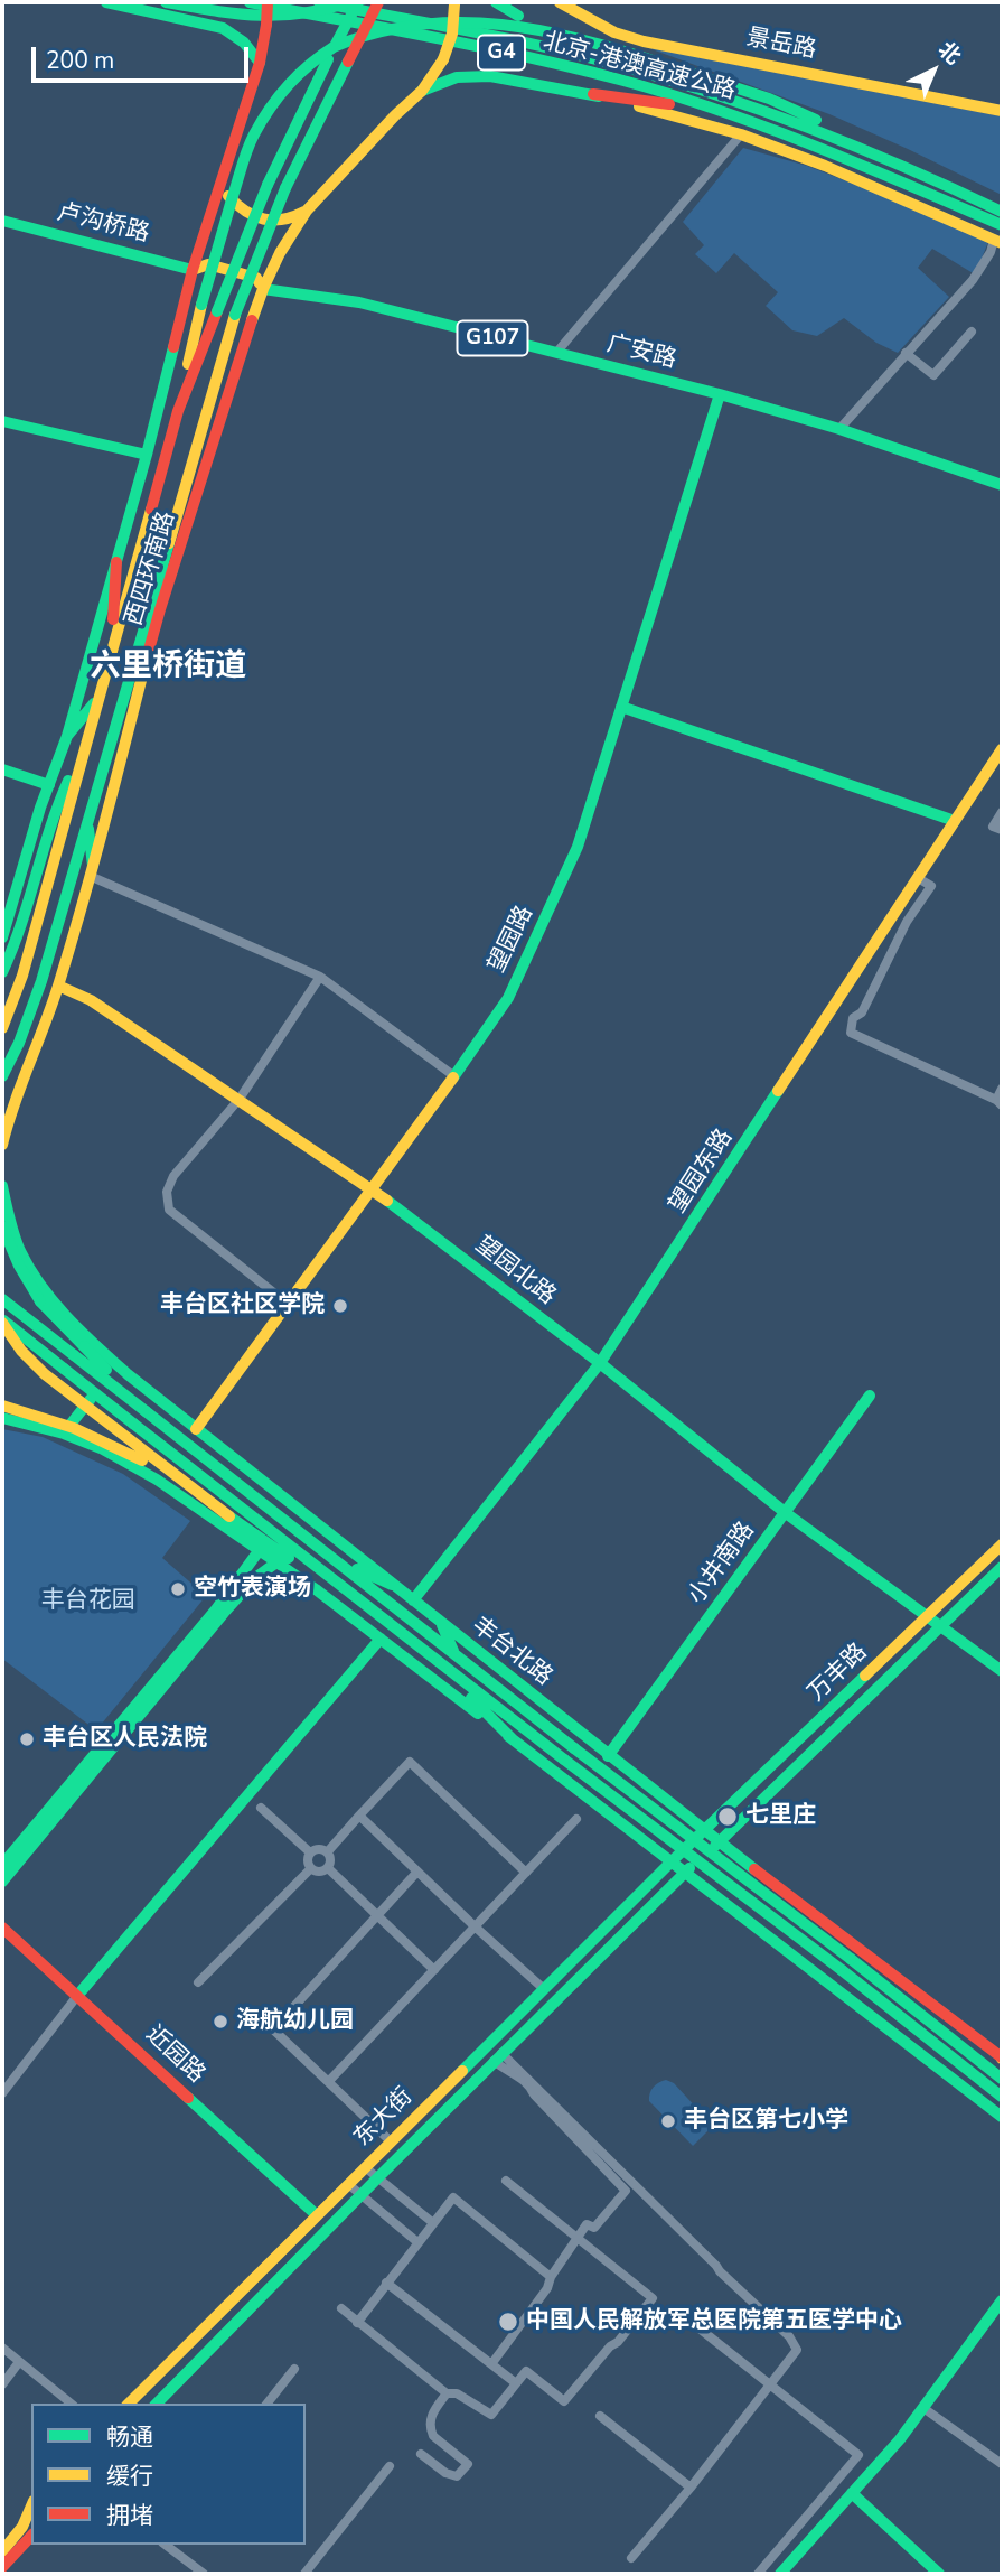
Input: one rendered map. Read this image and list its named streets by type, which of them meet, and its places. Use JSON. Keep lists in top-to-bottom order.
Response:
{
  "streets": {
    "main road": [
      "景岳路",
      "G4",
      "北京-港澳高速公路",
      "卢沟桥路",
      "G107",
      "广安路",
      "西四环南路",
      "望园路",
      "望园东路",
      "望园北路",
      "小井南路",
      "丰台北路",
      "万丰路",
      "近园路",
      "东大街"
    ]
  },
  "crossings": [
    ["卢沟桥路", "G107"],
    ["卢沟桥路", "西四环南路"],
    ["G107", "广安路"],
    ["G107", "西四环南路"],
    ["广安路", "西四环南路"],
    ["广安路", "望园路"],
    ["西四环南路", "望园北路"],
    ["望园路", "望园北路"],
    ["望园路", "丰台北路"],
    ["望园东路", "望园北路"],
    ["望园东路", "丰台北路"],
    ["望园北路", "小井南路"],
    ["望园北路", "万丰路"],
    ["小井南路", "丰台北路"],
    ["丰台北路", "万丰路"],
    ["万丰路", "东大街"],
    ["近园路", "东大街"]
  ],
  "districts": ["六里桥街道"],
  "parks": ["丰台花园"],
  "places": [
    "丰台区社区学院",
    "空竹表演场",
    "丰台区人民法院",
    "七里庄",
    "海航幼儿园",
    "丰台区第七小学",
    "中国人民解放军总医院第五医学中心"
  ],
  "legend": ["畅通", "缓行", "拥堵"],
  "scale_bar": "200 m",
  "north": "top right"
}
